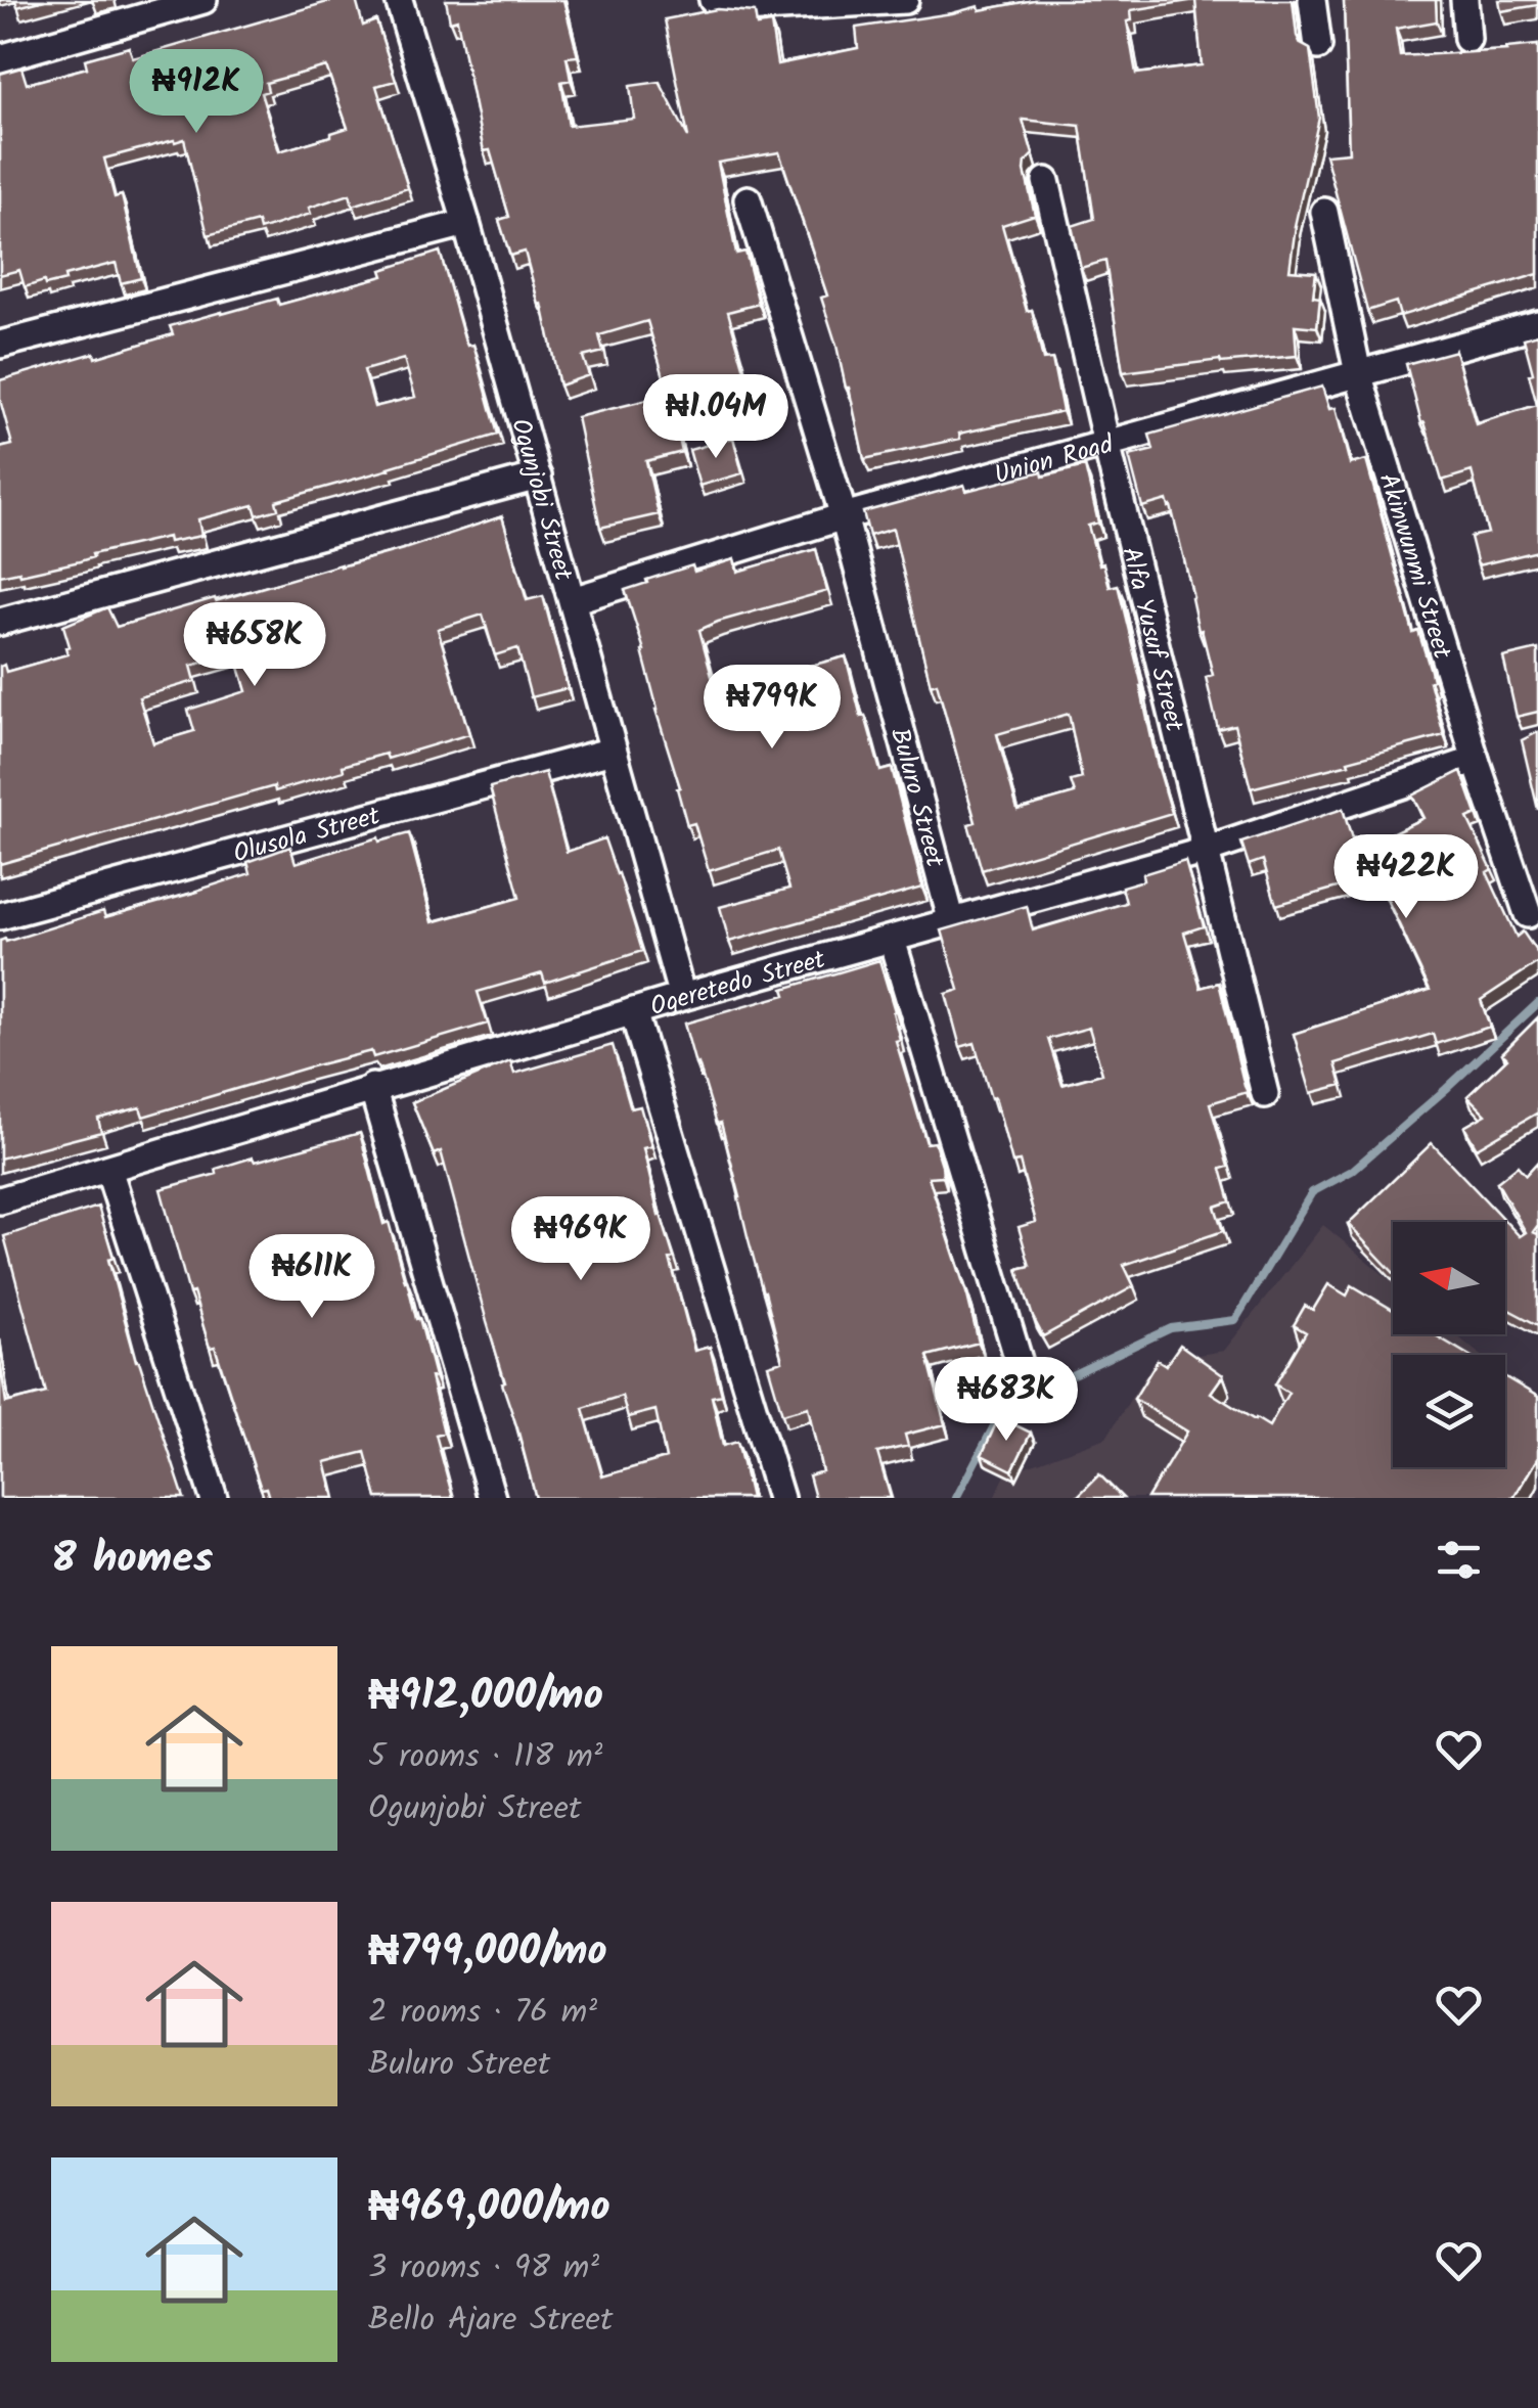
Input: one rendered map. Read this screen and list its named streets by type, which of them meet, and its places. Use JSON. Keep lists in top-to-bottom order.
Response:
{
  "streets": {
    "street": [
      "Union Road",
      "Ogunjobi Street",
      "Akinwunmi Street",
      "Alfa Yusuf Street",
      "Buluro Street",
      "Olusola Street",
      "Ogeretedo Street"
    ]
  },
  "crossings": [
    ["Union Road", "Ogunjobi Street"],
    ["Union Road", "Akinwunmi Street"],
    ["Union Road", "Alfa Yusuf Street"],
    ["Union Road", "Buluro Street"],
    ["Ogunjobi Street", "Olusola Street"],
    ["Ogunjobi Street", "Ogeretedo Street"],
    ["Akinwunmi Street", "Ogeretedo Street"],
    ["Alfa Yusuf Street", "Ogeretedo Street"],
    ["Buluro Street", "Ogeretedo Street"]
  ],
  "north": "left",
  "page": {
    "price": [
      "₦912K",
      "₦1.04M",
      "₦658K",
      "₦799K",
      "₦422K",
      "₦969K",
      "₦611K",
      "₦683K"
    ],
    "heading": "8 homes",
    "list": [
      {
        "name": "₦912,000/mo",
        "note": "5 rooms · 118 m² · Ogunjobi Street"
      },
      {
        "name": "₦799,000/mo",
        "note": "2 rooms · 76 m² · Buluro Street"
      },
      {
        "name": "₦969,000/mo",
        "note": "3 rooms · 98 m² · Bello Ajare Street"
      }
    ]
  }
}
